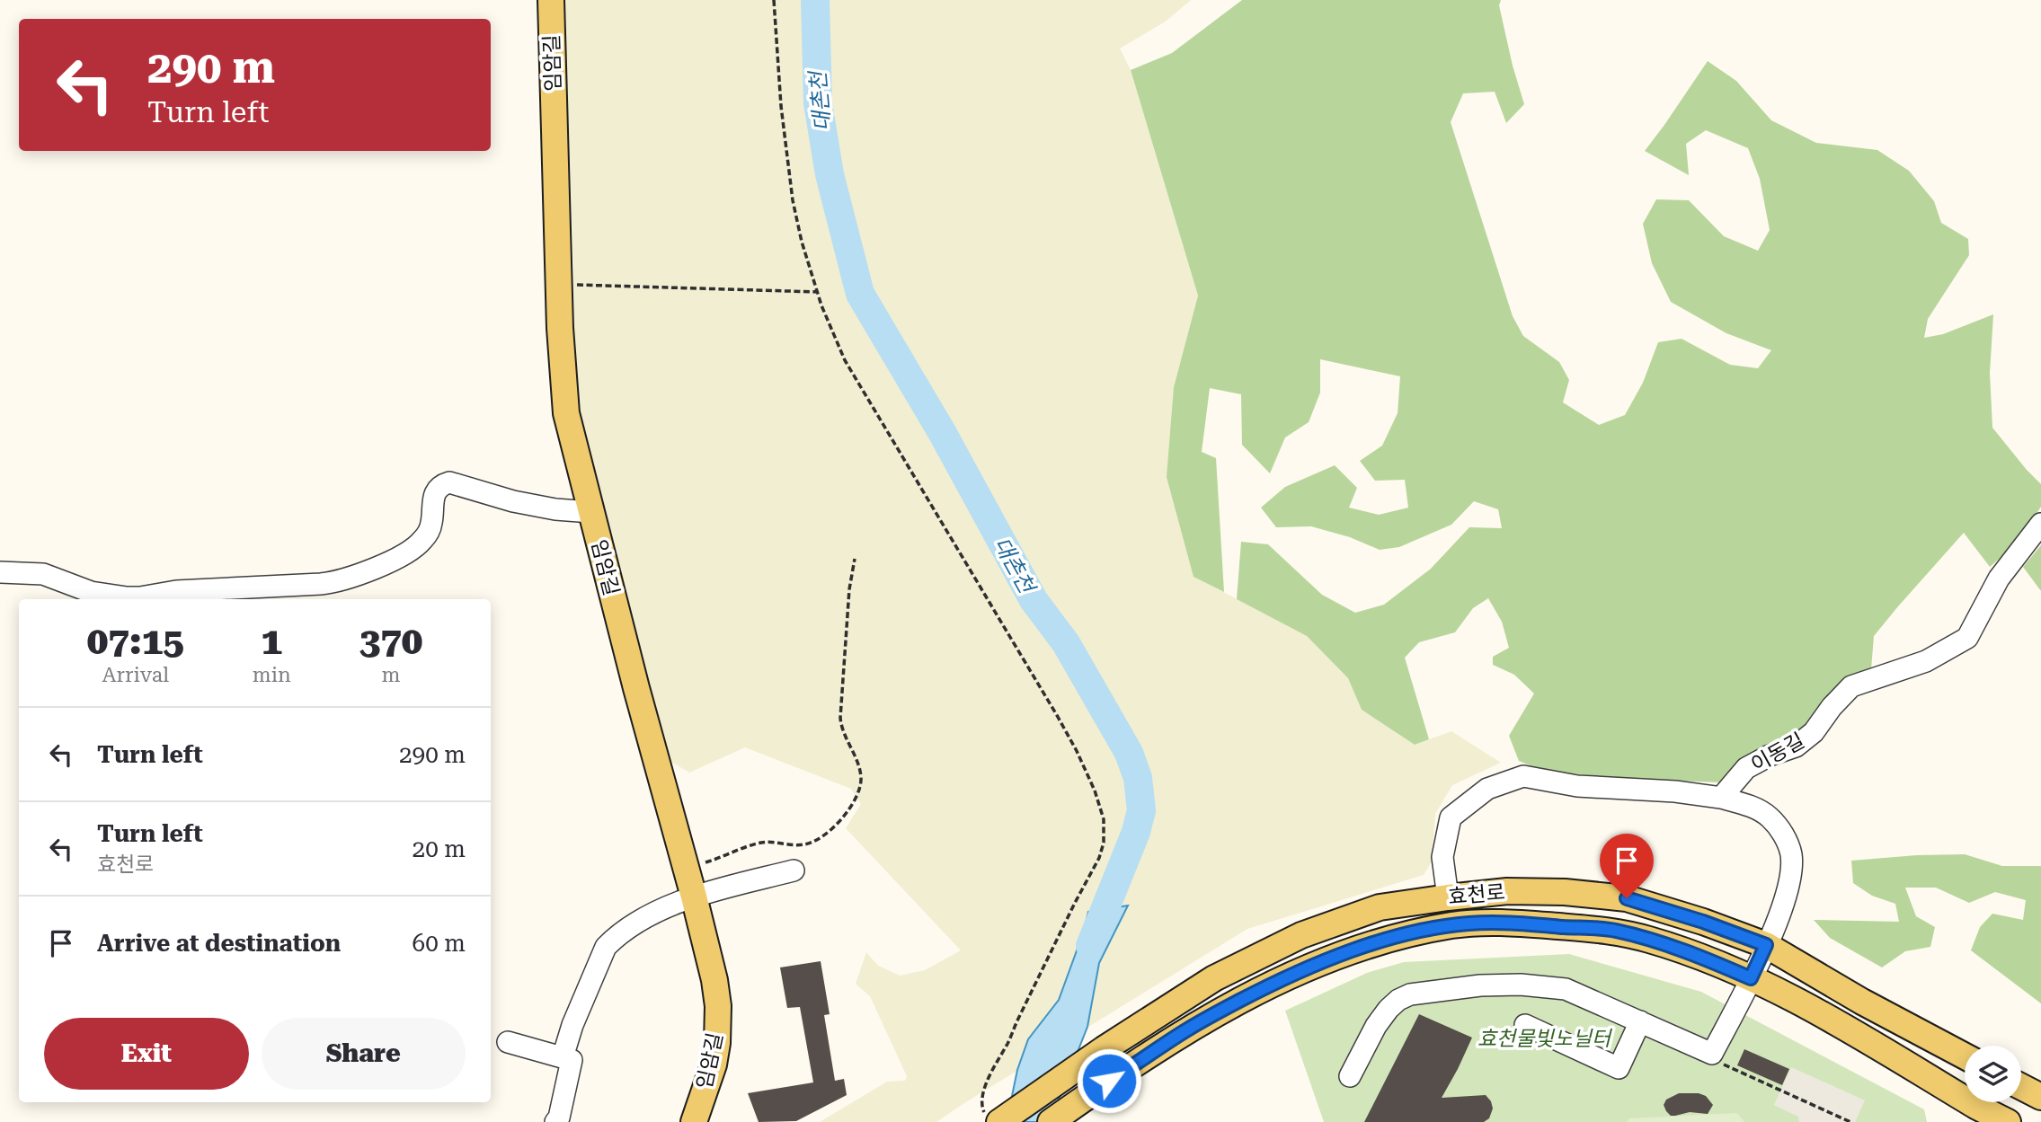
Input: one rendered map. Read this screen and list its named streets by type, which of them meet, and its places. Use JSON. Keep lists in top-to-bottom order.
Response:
{
  "streets": {
    "main road": ["임암길", "효천로"],
    "street": ["이동길"]
  },
  "water": ["대촌천"],
  "parks": ["효천물빛노닐터"],
  "page": {
    "turn": ["290 m", "Turn left"],
    "eta": [
      "07:15",
      "Arrival",
      "1",
      "min",
      "370",
      "m"
    ],
    "list": [
      {
        "name": "Turn left",
        "value": "290 m"
      },
      {
        "name": "Turn left",
        "note": "효천로",
        "value": "20 m"
      },
      {
        "name": "Arrive at destination",
        "value": "60 m"
      }
    ],
    "buttons": ["Exit", "Share"]
  }
}
